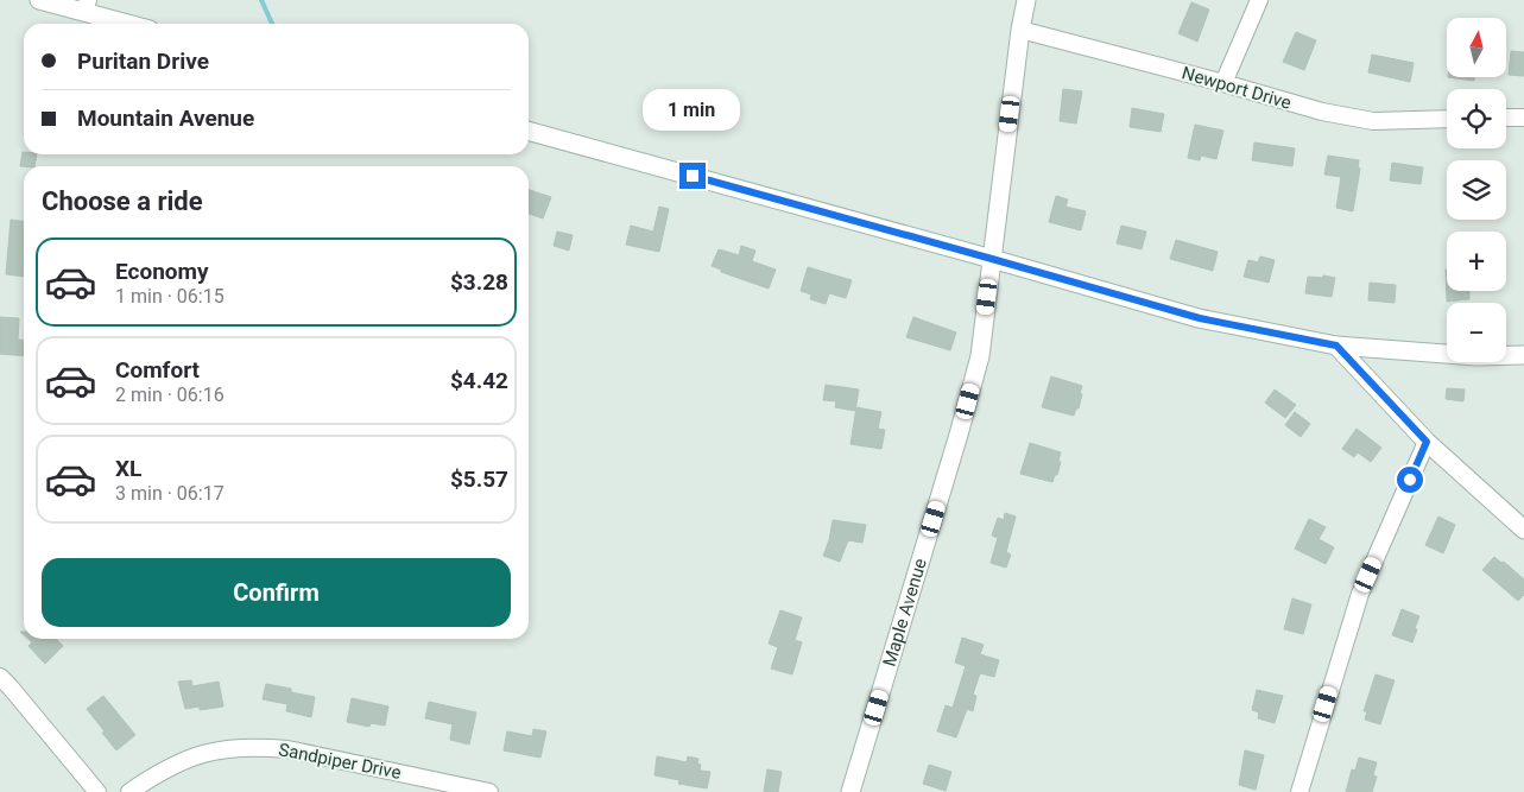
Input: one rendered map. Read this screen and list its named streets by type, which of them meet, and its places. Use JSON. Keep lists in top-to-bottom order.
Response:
{
  "streets": {
    "main road": ["Maple Avenue"],
    "street": ["Newport Drive", "Sandpiper Drive"]
  },
  "crossings": [
    ["Newport Drive", "Maple Avenue"]
  ],
  "north": "top",
  "page": {
    "map_buttons": ["+", "−"],
    "banner": ["Puritan Drive", "Mountain Avenue"],
    "bubble": "1 min",
    "heading": "Choose a ride",
    "list": [
      {
        "name": "Economy",
        "note": "1 min · 06:15",
        "value": "$3.28"
      },
      {
        "name": "Comfort",
        "note": "2 min · 06:16",
        "value": "$4.42"
      },
      {
        "name": "XL",
        "note": "3 min · 06:17",
        "value": "$5.57"
      }
    ],
    "buttons": "Confirm"
  }
}
